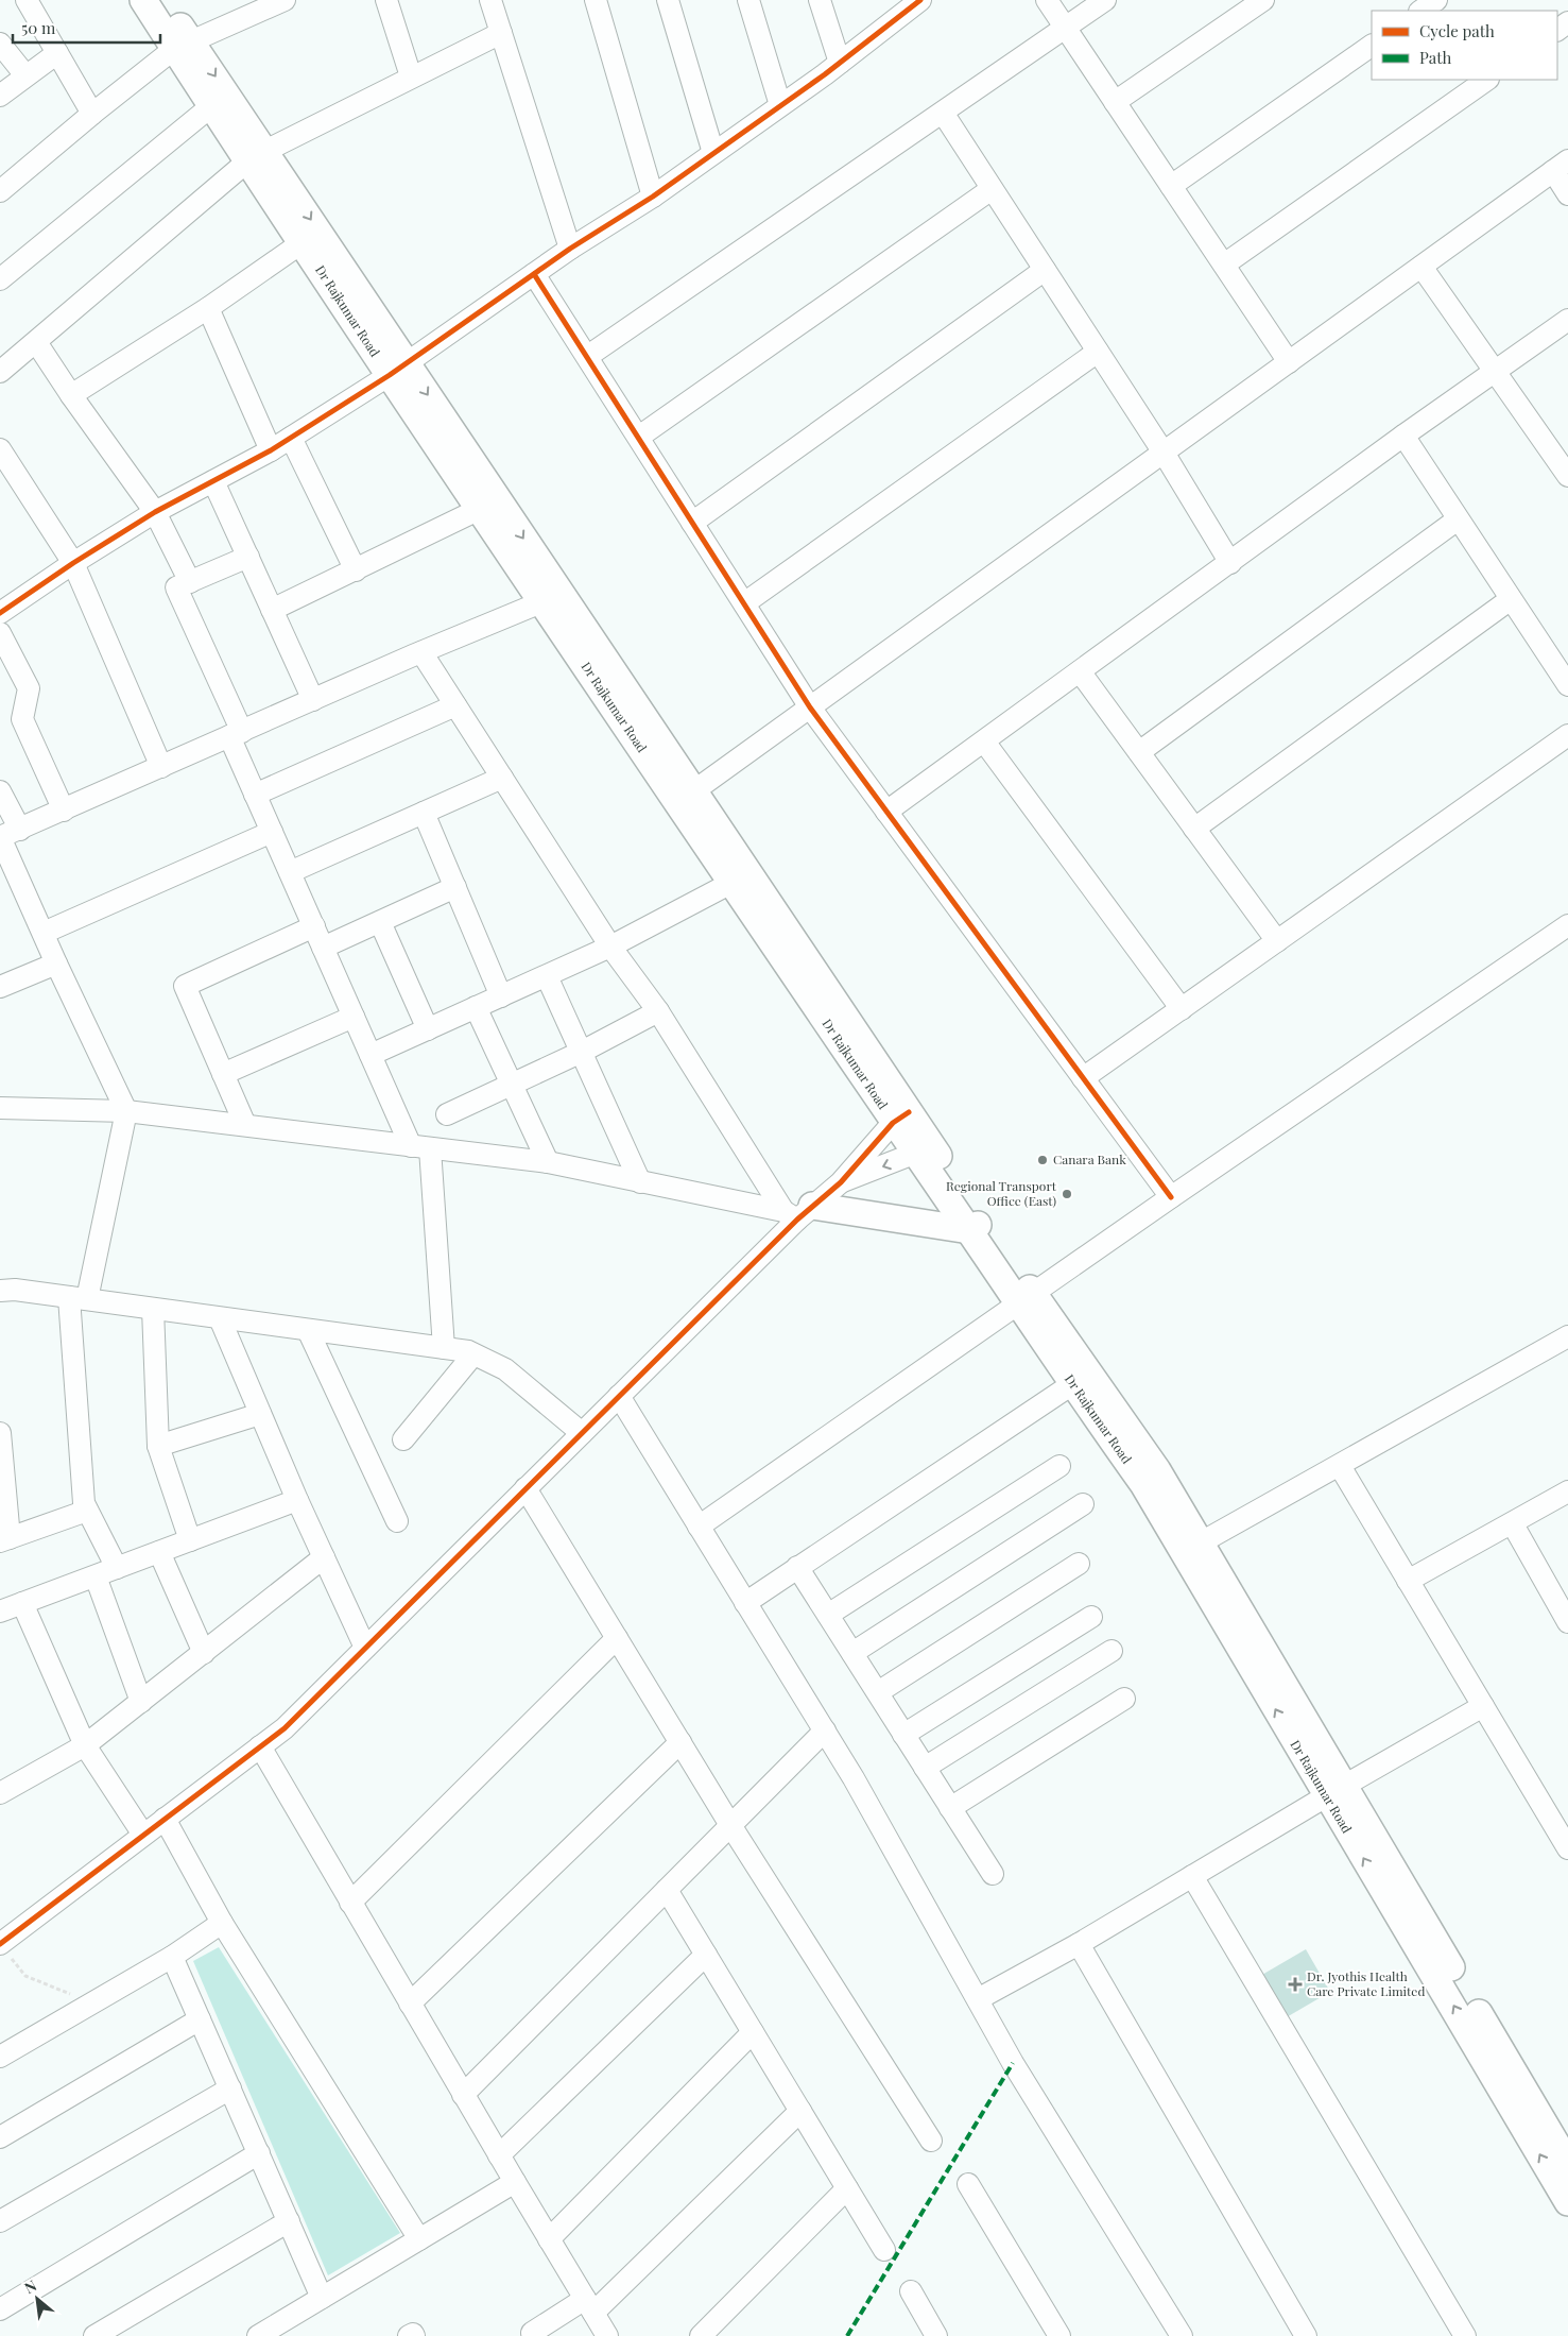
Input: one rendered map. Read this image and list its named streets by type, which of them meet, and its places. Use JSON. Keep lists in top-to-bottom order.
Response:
{
  "streets": {
    "main road": ["Dr Rajkumar Road"]
  },
  "places": {
    "other": ["Canara Bank", "Regional Transport Office (East)"],
    "health": ["Dr. Jyothis Health Care Private Limited"]
  },
  "legend": ["Cycle path", "Path"],
  "scale_bar": "50 m",
  "north": "top left"
}
